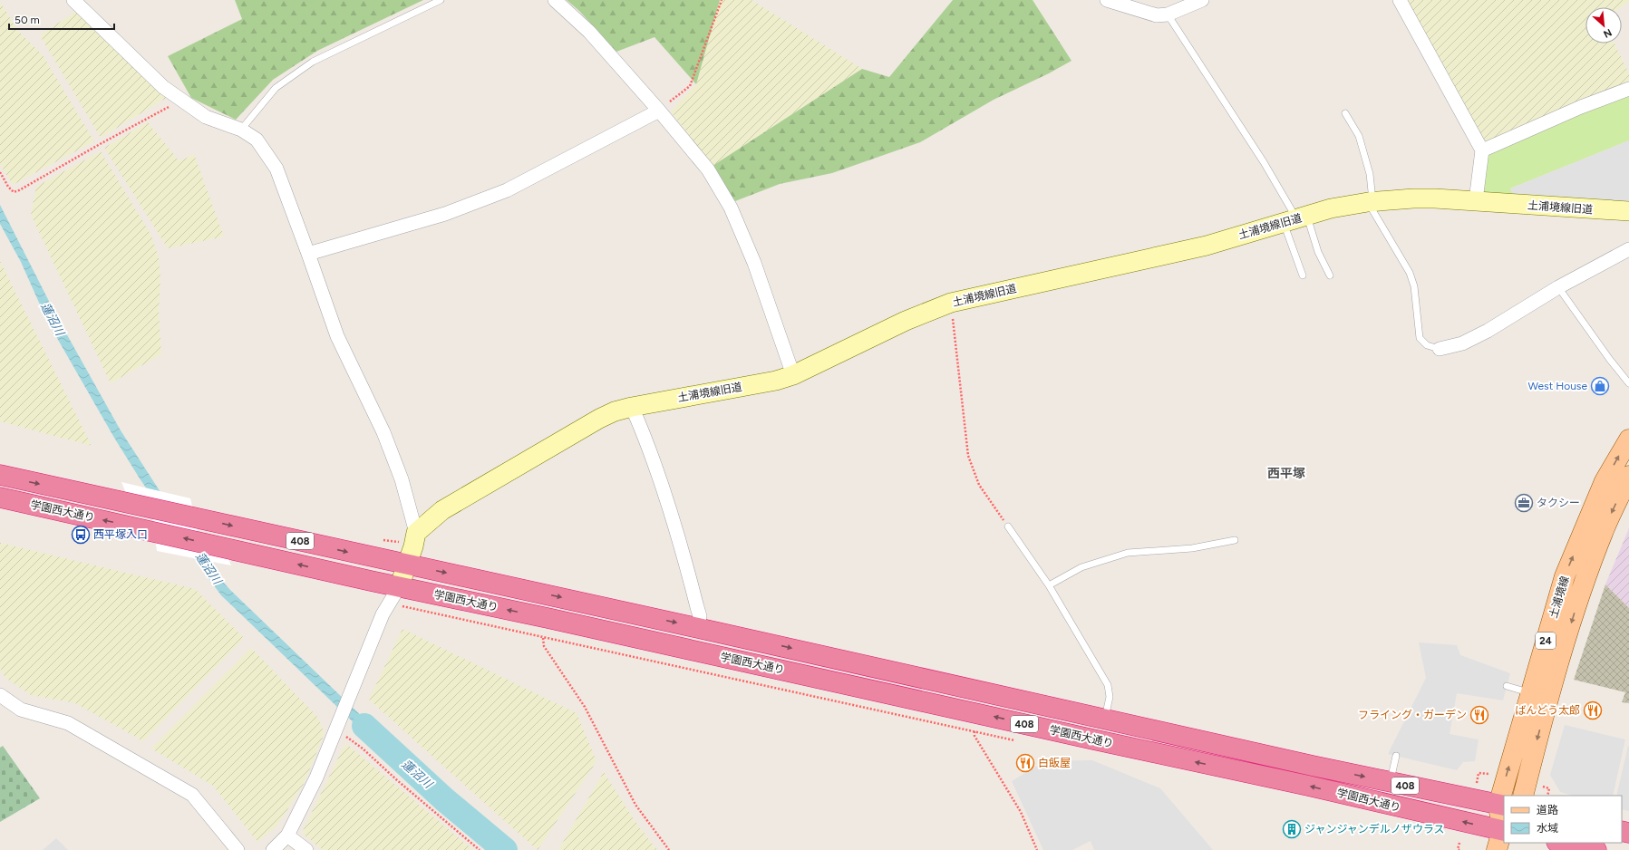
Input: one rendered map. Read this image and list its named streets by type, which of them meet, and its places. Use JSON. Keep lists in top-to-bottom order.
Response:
{
  "streets": {
    "highway": ["学園西大通り", "408"],
    "main road": ["土浦境線", "24"],
    "street": ["土浦境線旧道"]
  },
  "crossings": [
    ["土浦境線旧道", "学園西大通り"],
    ["学園西大通り", "土浦境線"],
    ["学園西大通り", "24"],
    ["土浦境線", "24"]
  ],
  "districts": ["西平塚"],
  "water": ["蓮沼川"],
  "places": {
    "shop": ["West House"],
    "office": ["タクシー"],
    "bus stop": ["西平塚入口"],
    "restaurant": ["ばんどう太郎", "フライング・ガーデン", "白飯屋"],
    "building": ["ジャンジャンデルノザウラス"]
  },
  "legend": ["道路", "水域"],
  "scale_bar": "50 m",
  "north": "bottom right"
}
